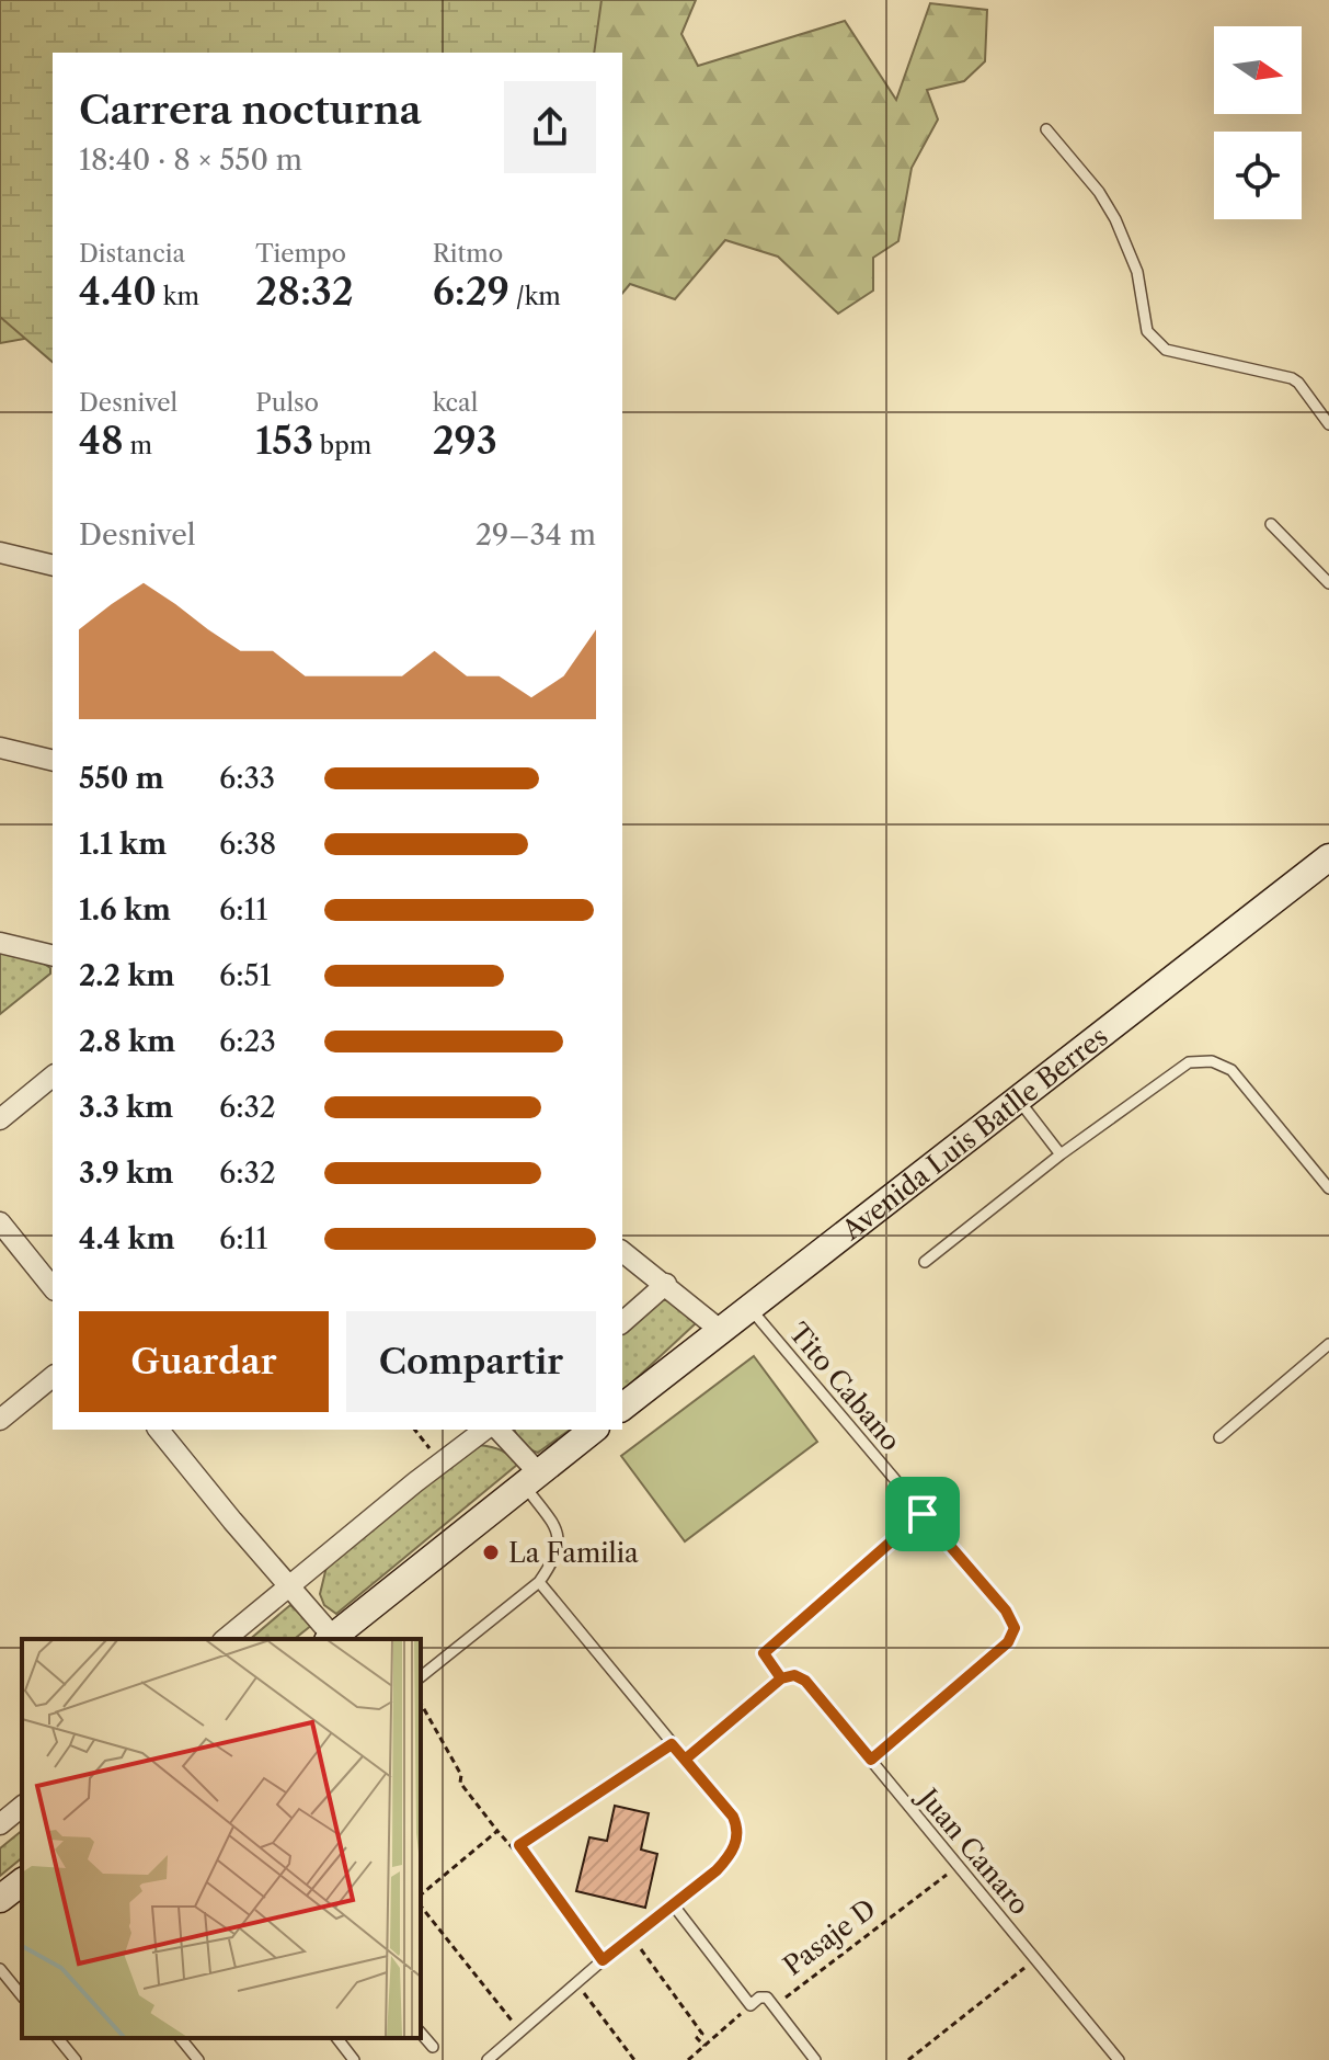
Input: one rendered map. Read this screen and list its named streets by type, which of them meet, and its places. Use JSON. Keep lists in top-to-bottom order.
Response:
{
  "streets": {
    "main road": ["Avenida Luis Batlle Berres"],
    "lane": ["Tito Cabano", "Juan Canaro", "Pasaje D"]
  },
  "crossings": [
    ["Avenida Luis Batlle Berres", "Tito Cabano"],
    ["Tito Cabano", "Juan Canaro"],
    ["Juan Canaro", "Pasaje D"]
  ],
  "places": ["La Familia"],
  "north": "right",
  "page": {
    "heading": ["Carrera nocturna", "18:40 · 8 × 550 m"],
    "stats": [
      ["Distancia", "4.40 km"],
      ["Tiempo", "28:32"],
      ["Ritmo", "6:29 /km"],
      ["Desnivel", "48 m"],
      ["Pulso", "153 bpm"],
      ["kcal", "293"]
    ],
    "chart": ["Desnivel", "29–34 m"],
    "list": [
      {
        "name": "550 m",
        "note": "6:33"
      },
      {
        "name": "1.1 km",
        "note": "6:38"
      },
      {
        "name": "1.6 km",
        "note": "6:11"
      },
      {
        "name": "2.2 km",
        "note": "6:51"
      },
      {
        "name": "2.8 km",
        "note": "6:23"
      },
      {
        "name": "3.3 km",
        "note": "6:32"
      },
      {
        "name": "3.9 km",
        "note": "6:32"
      },
      {
        "name": "4.4 km",
        "note": "6:11"
      }
    ],
    "buttons": ["Guardar", "Compartir"]
  }
}
